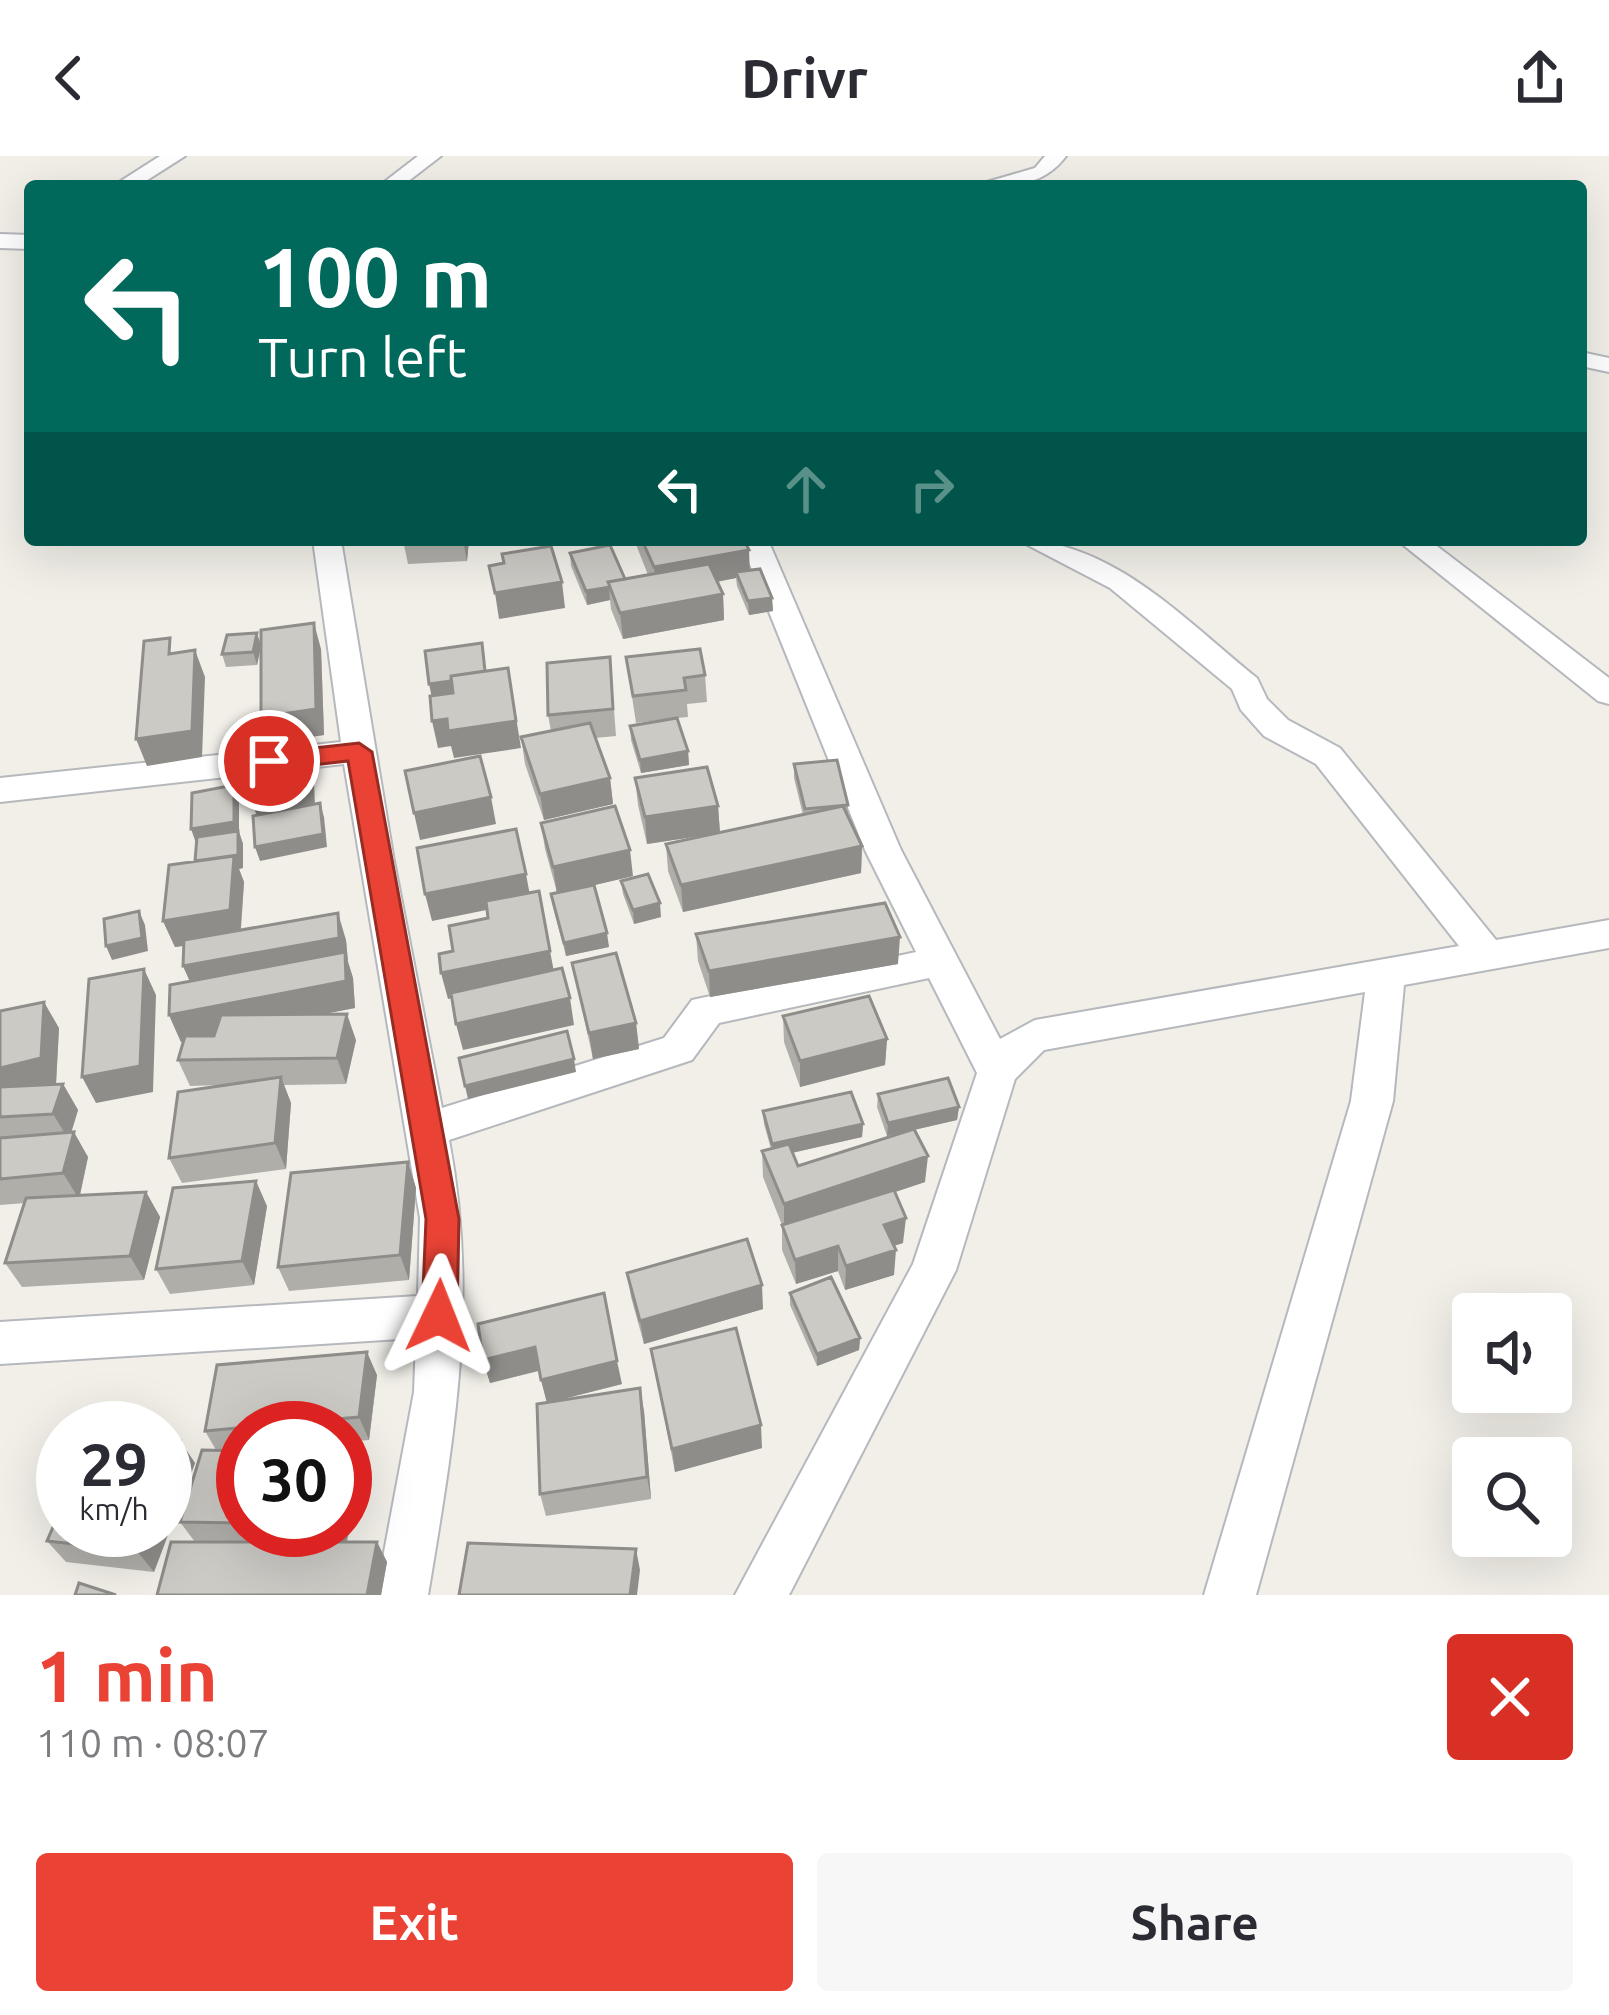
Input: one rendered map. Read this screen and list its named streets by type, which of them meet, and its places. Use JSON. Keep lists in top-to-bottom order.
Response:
{
  "page": {
    "header": "Drivr",
    "turn": ["100 m", "Turn left"],
    "speed": "29 km/h",
    "limit": "30",
    "heading": ["1 min", "110 m · 08:07"],
    "buttons": ["Exit", "Share"]
  }
}
